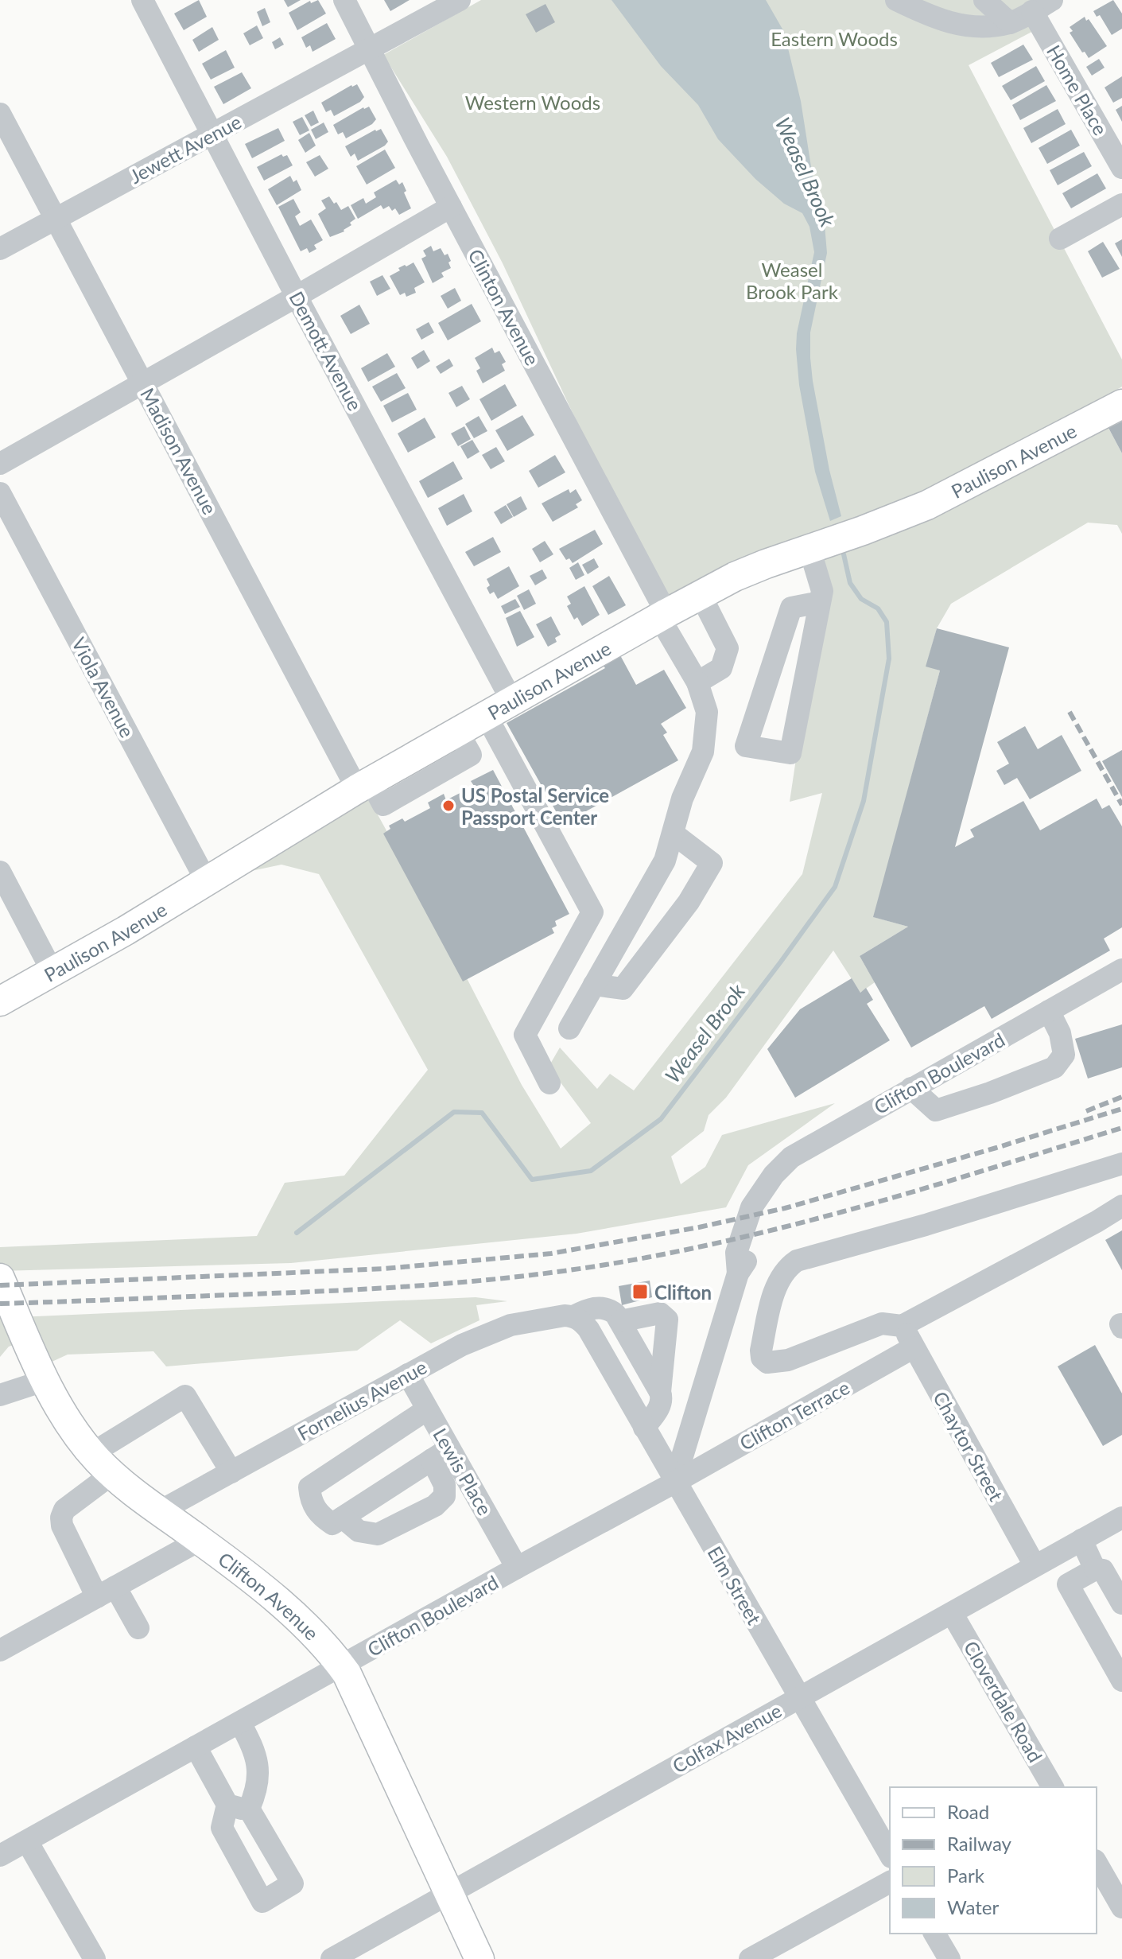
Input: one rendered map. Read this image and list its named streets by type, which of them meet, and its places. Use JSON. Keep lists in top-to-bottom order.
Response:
{
  "streets": {
    "main road": ["Paulison Avenue", "Clifton Avenue"],
    "street": [
      "Home Place",
      "Jewett Avenue",
      "Clinton Avenue",
      "Demott Avenue",
      "Madison Avenue",
      "Viola Avenue",
      "Clifton Boulevard",
      "Fornelius Avenue",
      "Clifton Terrace",
      "Chaytor Street",
      "Lewis Place",
      "Elm Street",
      "Cloverdale Road",
      "Colfax Avenue"
    ]
  },
  "crossings": [
    ["Jewett Avenue", "Clinton Avenue"],
    ["Jewett Avenue", "Demott Avenue"],
    ["Jewett Avenue", "Madison Avenue"],
    ["Clinton Avenue", "Paulison Avenue"],
    ["Demott Avenue", "Paulison Avenue"],
    ["Madison Avenue", "Paulison Avenue"],
    ["Paulison Avenue", "Viola Avenue"],
    ["Clifton Boulevard", "Clifton Terrace"],
    ["Clifton Boulevard", "Lewis Place"],
    ["Clifton Boulevard", "Elm Street"],
    ["Clifton Boulevard", "Clifton Avenue"],
    ["Fornelius Avenue", "Lewis Place"],
    ["Fornelius Avenue", "Elm Street"],
    ["Fornelius Avenue", "Clifton Avenue"],
    ["Clifton Terrace", "Chaytor Street"],
    ["Clifton Terrace", "Elm Street"],
    ["Chaytor Street", "Colfax Avenue"],
    ["Elm Street", "Colfax Avenue"],
    ["Clifton Avenue", "Colfax Avenue"],
    ["Cloverdale Road", "Colfax Avenue"]
  ],
  "water": ["Weasel Brook"],
  "parks": ["Eastern Woods", "Western Woods", "Weasel Brook Park"],
  "places": {
    "other": ["US Postal Service Passport Center"],
    "transit": ["Clifton"]
  },
  "legend": [
    "Road",
    "Railway",
    "Park",
    "Water"
  ]
}
